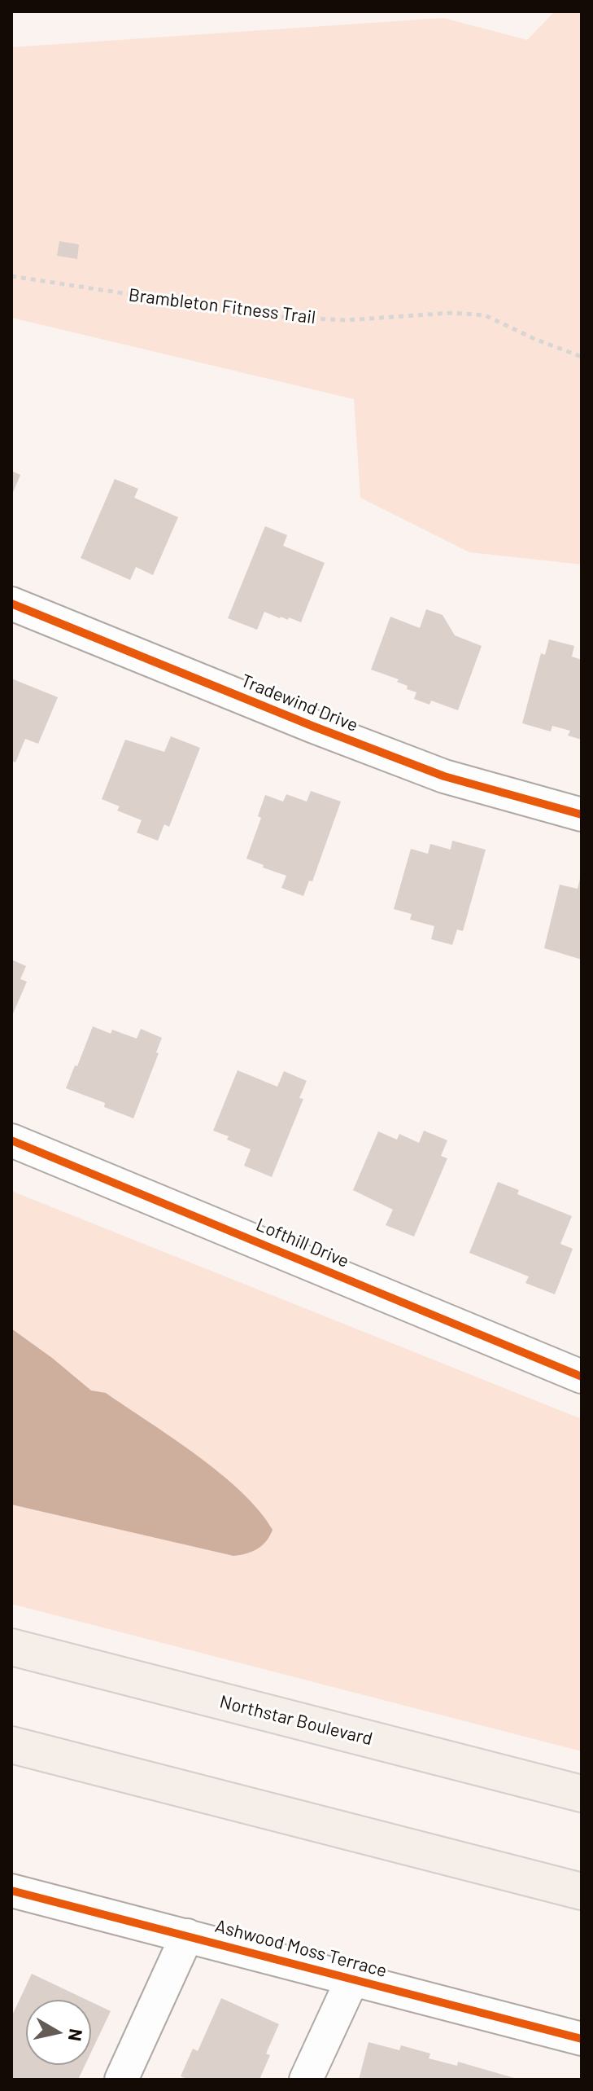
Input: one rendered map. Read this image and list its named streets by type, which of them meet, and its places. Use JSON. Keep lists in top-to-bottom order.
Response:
{
  "streets": {
    "main road": ["Northstar Boulevard"],
    "street": ["Tradewind Drive", "Lofthill Drive", "Ashwood Moss Terrace"],
    "path": ["Brambleton Fitness Trail"]
  },
  "north": "right"
}
